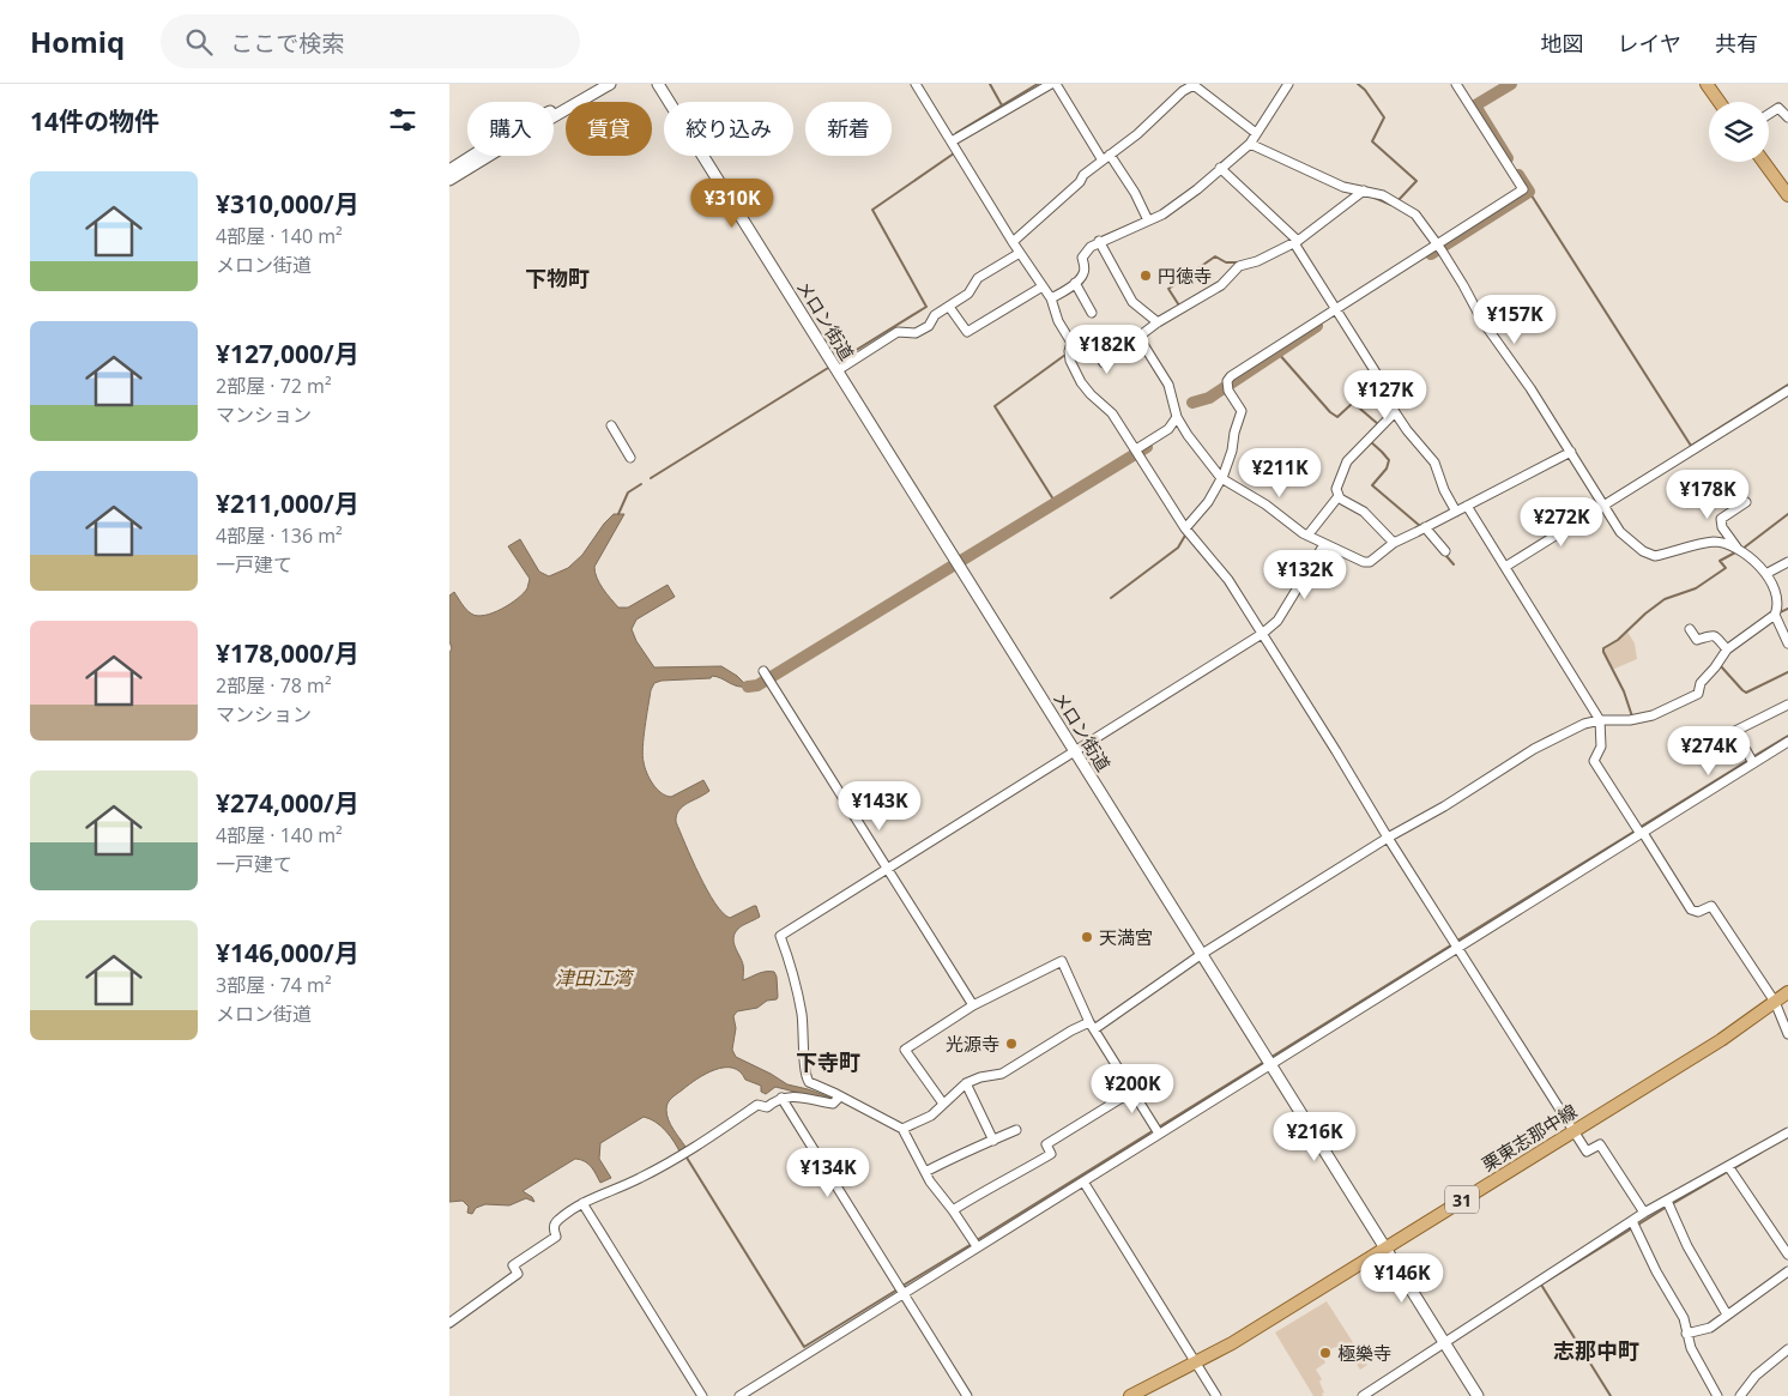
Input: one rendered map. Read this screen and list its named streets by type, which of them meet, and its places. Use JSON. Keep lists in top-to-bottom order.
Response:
{
  "streets": {
    "main road": ["栗東志那中線", "31"],
    "street": ["メロン街道"]
  },
  "crossings": [
    ["メロン街道", "栗東志那中線"]
  ],
  "districts": ["下物町", "下寺町", "志那中町"],
  "water": ["津田江湾"],
  "places": [
    "円徳寺",
    "天満宮",
    "光源寺",
    "極樂寺"
  ],
  "page": {
    "header": "Homiq",
    "search": "ここで検索",
    "nav": ["地図", "レイヤ", "共有"],
    "heading": "14件の物件",
    "chip": [
      "購入",
      "賃貸",
      "絞り込み",
      "新着"
    ],
    "list": [
      {
        "name": "¥310,000/月",
        "note": "4部屋 · 140 m² · メロン街道"
      },
      {
        "name": "¥127,000/月",
        "note": "2部屋 · 72 m² · マンション"
      },
      {
        "name": "¥211,000/月",
        "note": "4部屋 · 136 m² · 一戸建て"
      },
      {
        "name": "¥178,000/月",
        "note": "2部屋 · 78 m² · マンション"
      },
      {
        "name": "¥274,000/月",
        "note": "4部屋 · 140 m² · 一戸建て"
      },
      {
        "name": "¥146,000/月",
        "note": "3部屋 · 74 m² · メロン街道"
      }
    ],
    "price": [
      "¥310K",
      "¥157K",
      "¥182K",
      "¥127K",
      "¥211K",
      "¥178K",
      "¥272K",
      "¥132K",
      "¥274K",
      "¥143K",
      "¥200K",
      "¥216K",
      "¥134K",
      "¥146K"
    ]
  }
}
